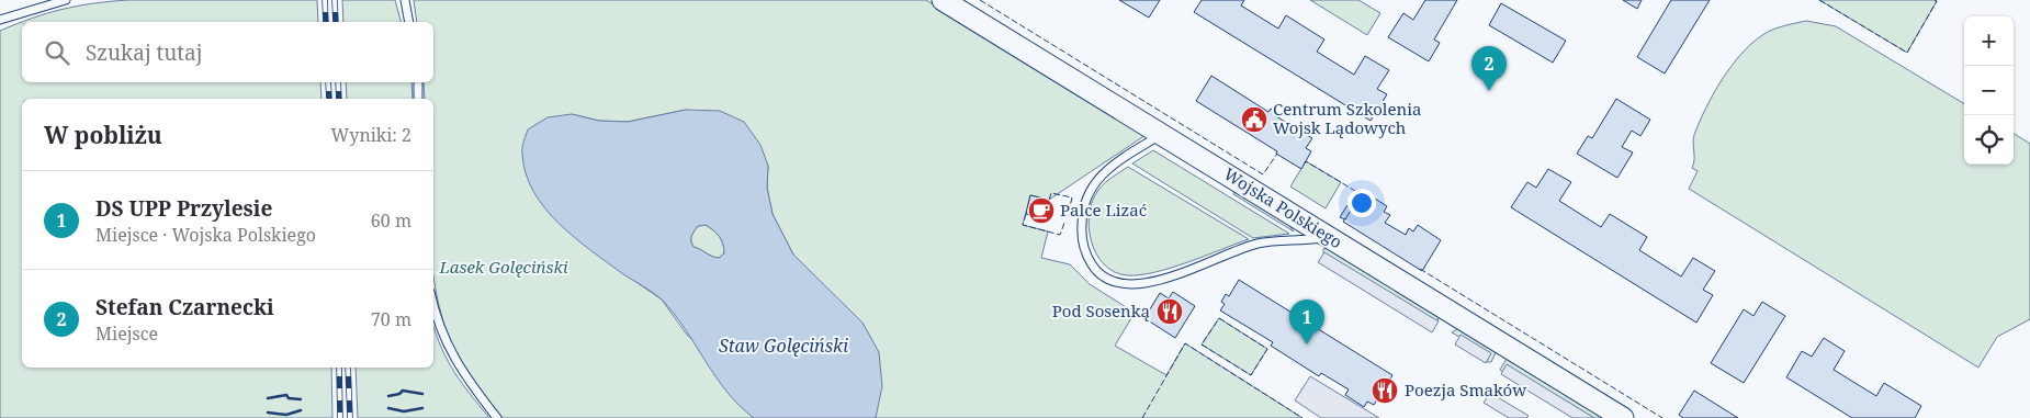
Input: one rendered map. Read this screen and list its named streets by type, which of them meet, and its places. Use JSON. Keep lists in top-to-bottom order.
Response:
{
  "streets": {
    "street": ["Wojska Polskiego"]
  },
  "water": ["Staw Golęciński"],
  "parks": ["Lasek Golęciński"],
  "places": {
    "public building": ["Centrum Szkolenia Wojsk Lądowych"],
    "cafe": ["Palce Lizać"],
    "restaurant": ["Pod Sosenką", "Poezja Smaków"]
  },
  "page": {
    "map_buttons": ["+", "−"],
    "search": "Szukaj tutaj",
    "pins": ["2", "1"],
    "heading": ["W pobliżu", "Wyniki: 2"],
    "list": [
      {
        "mark": "1",
        "name": "DS UPP Przylesie",
        "note": "Miejsce · Wojska Polskiego",
        "value": "60 m"
      },
      {
        "mark": "2",
        "name": "Stefan Czarnecki",
        "note": "Miejsce",
        "value": "70 m"
      }
    ]
  }
}
